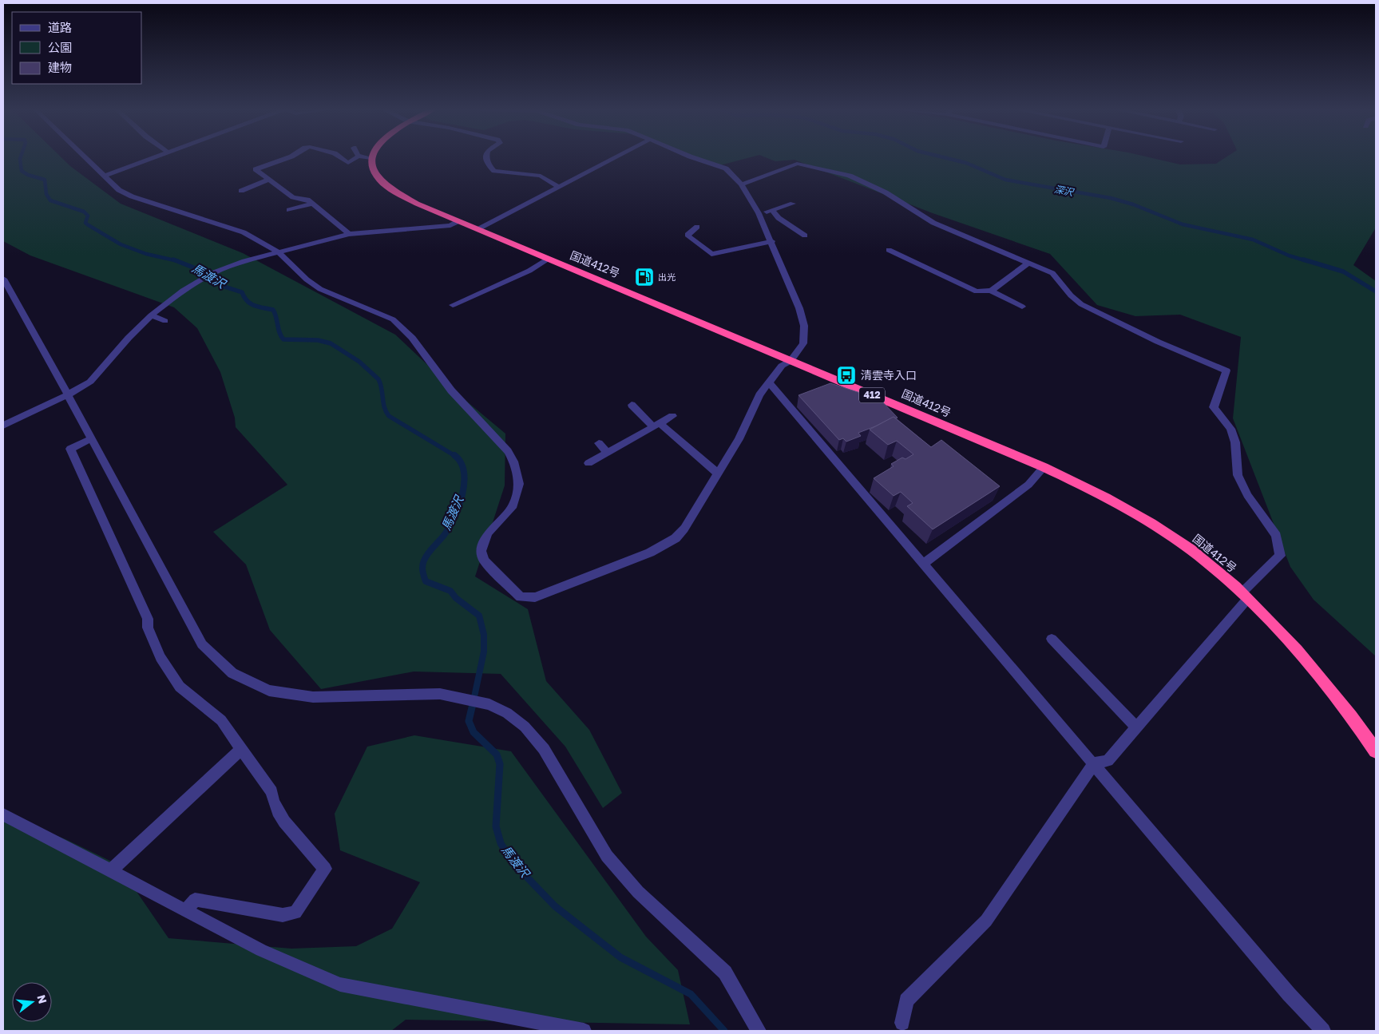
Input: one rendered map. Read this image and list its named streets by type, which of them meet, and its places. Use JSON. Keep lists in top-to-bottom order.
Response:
{
  "streets": {
    "highway": ["国道412号", "412"]
  },
  "water": ["深沢", "馬渡沢"],
  "places": {
    "fuel station": ["出光"],
    "bus stop": ["清雲寺入口"]
  },
  "legend": ["道路", "公園", "建物"],
  "north": "right"
}
